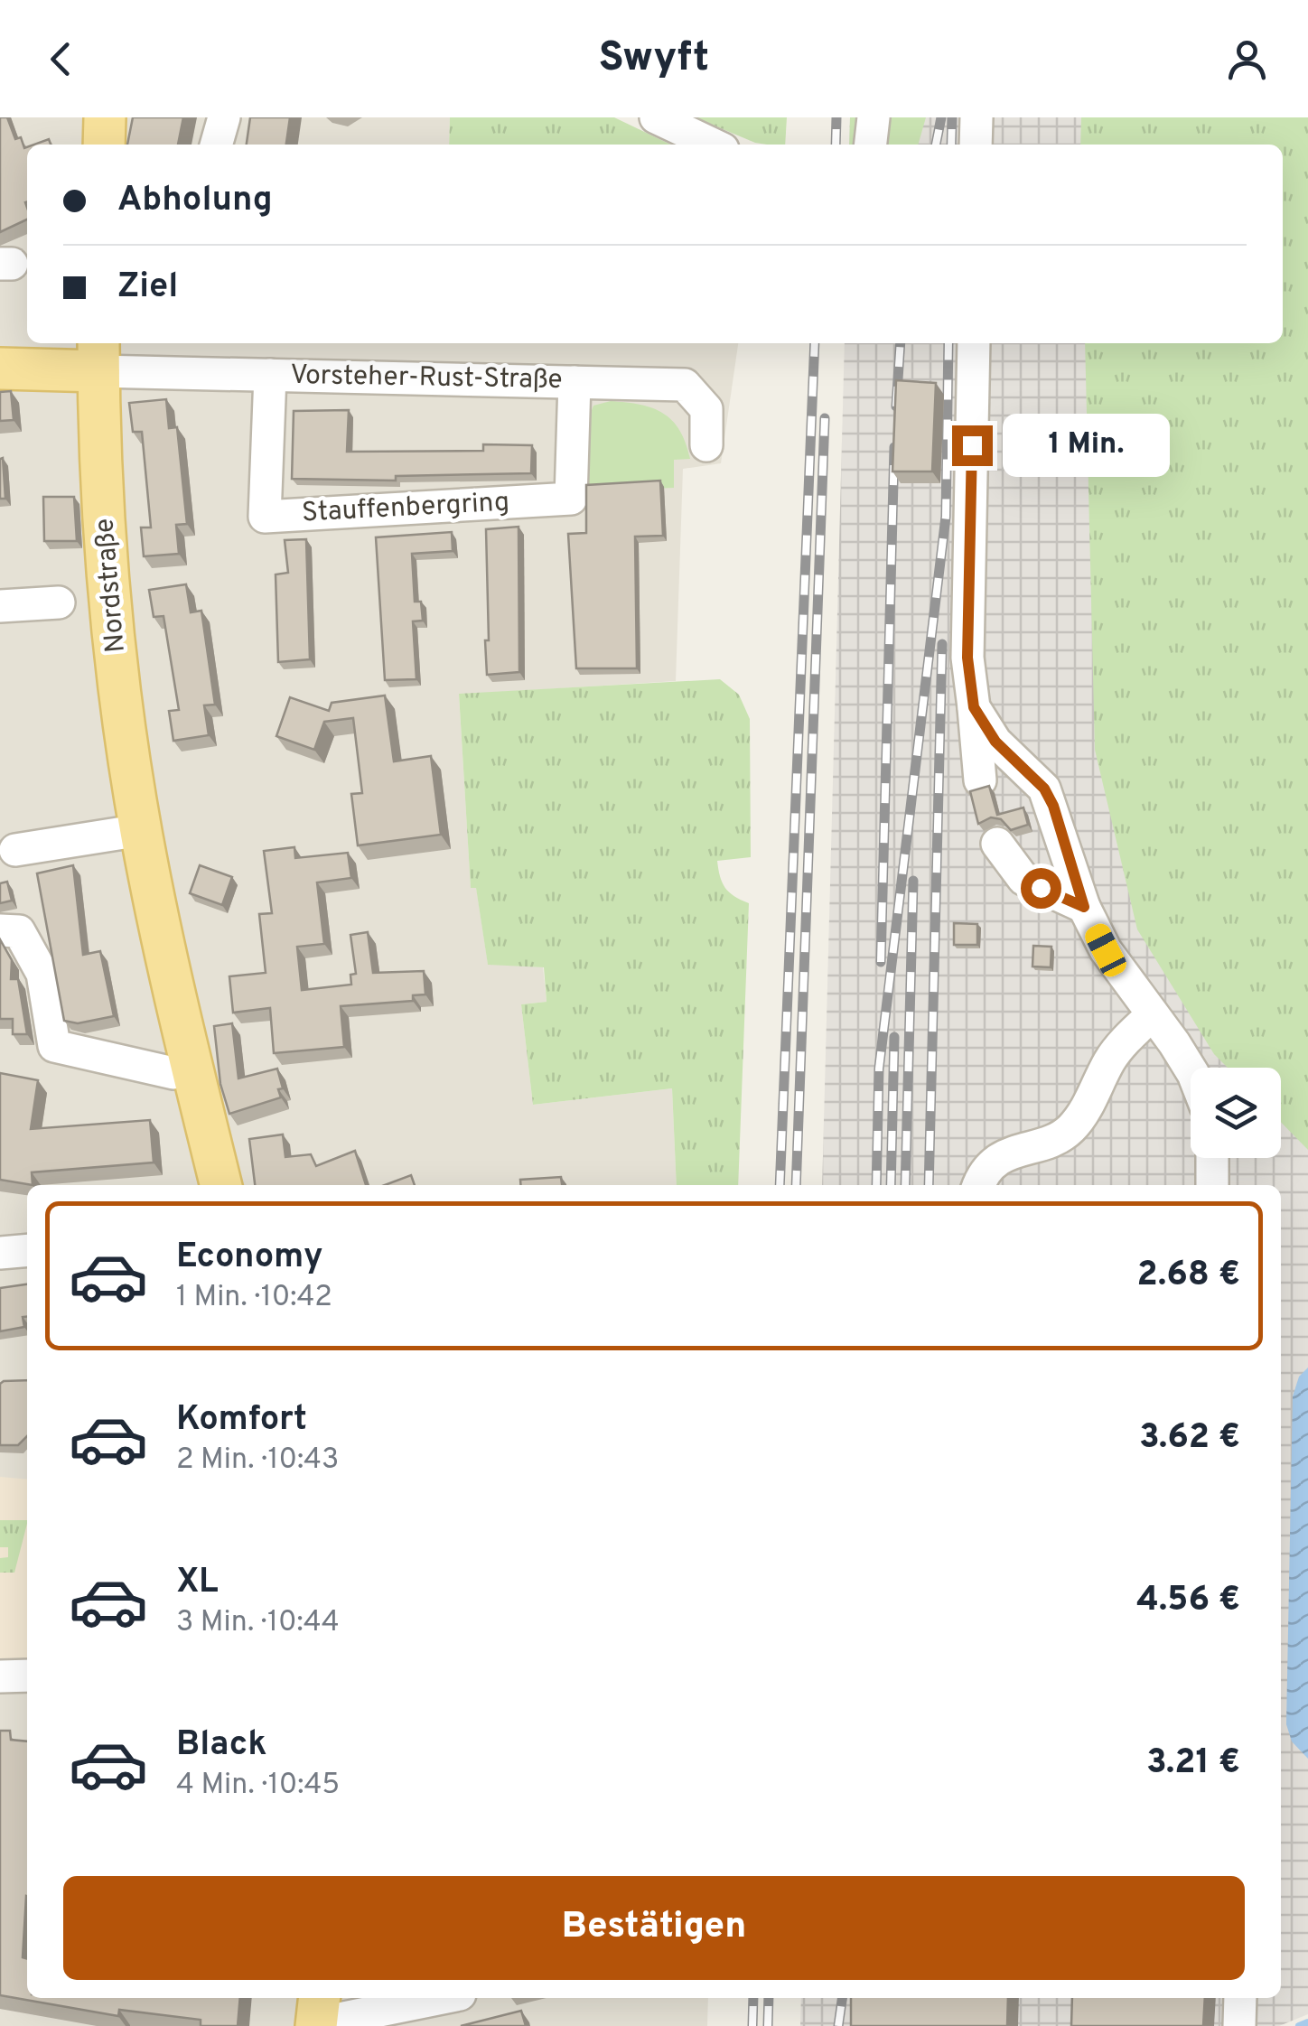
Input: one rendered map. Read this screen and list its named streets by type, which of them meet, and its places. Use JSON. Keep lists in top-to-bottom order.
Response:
{
  "streets": {
    "main road": ["Nordstraße"],
    "street": ["Vorsteher-Rust-Straße", "Stauffenbergring"]
  },
  "crossings": [
    ["Vorsteher-Rust-Straße", "Stauffenbergring"],
    ["Vorsteher-Rust-Straße", "Nordstraße"]
  ],
  "page": {
    "header": "Swyft",
    "banner": ["Abholung", "Ziel"],
    "bubble": "1 Min.",
    "list": [
      {
        "name": "Economy",
        "note": "1 Min. · 10:42",
        "value": "2.68 €"
      },
      {
        "name": "Komfort",
        "note": "2 Min. · 10:43",
        "value": "3.62 €"
      },
      {
        "name": "XL",
        "note": "3 Min. · 10:44",
        "value": "4.56 €"
      },
      {
        "name": "Black",
        "note": "4 Min. · 10:45",
        "value": "3.21 €"
      }
    ],
    "buttons": "Bestätigen"
  }
}
